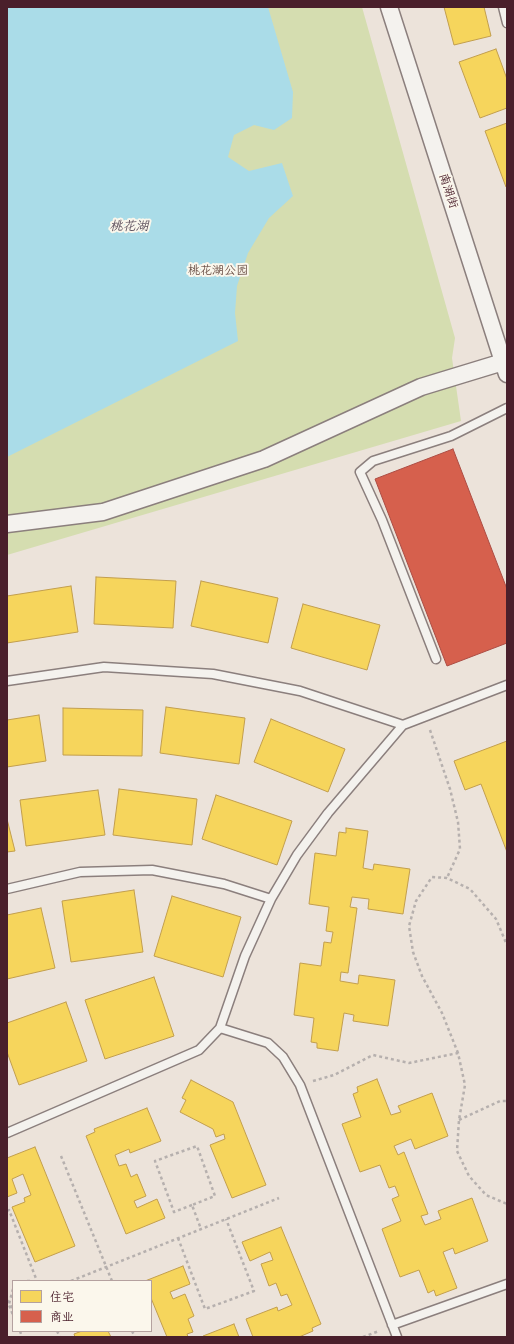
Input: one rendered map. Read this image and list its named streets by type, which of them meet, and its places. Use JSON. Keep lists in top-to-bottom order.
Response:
{
  "streets": {
    "street": ["南湖街"]
  },
  "water": ["桃花湖"],
  "parks": ["桃花湖公园"],
  "legend": ["住宅", "商业"]
}
